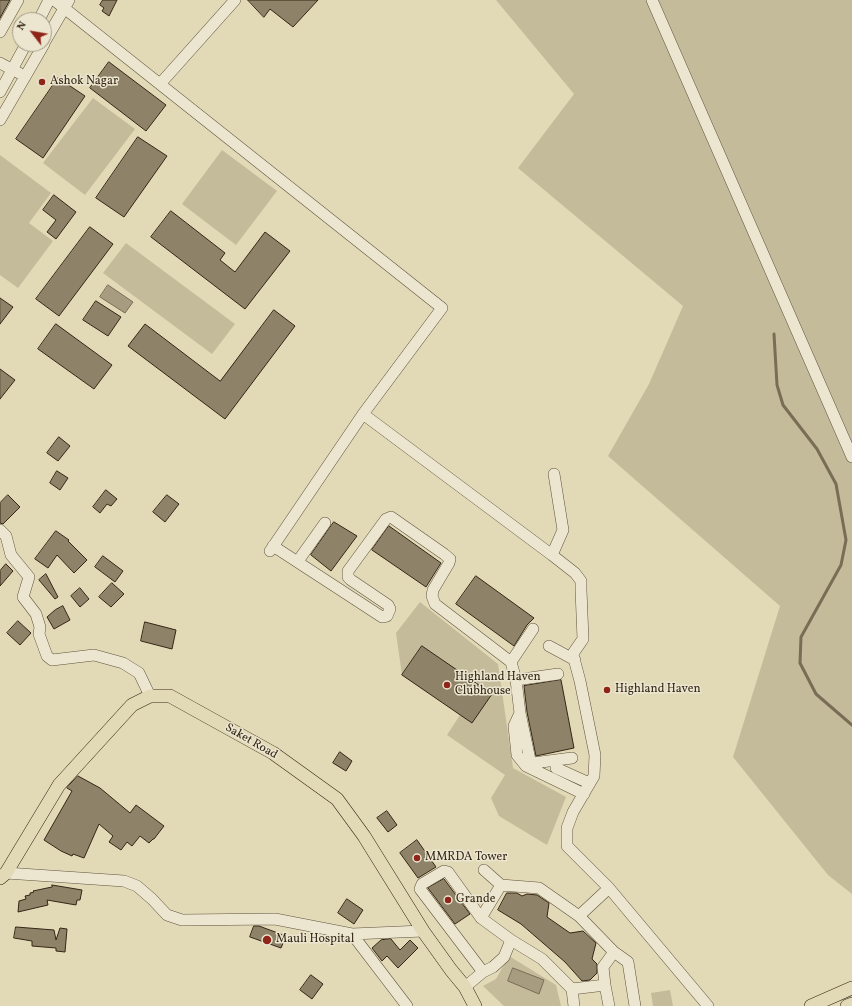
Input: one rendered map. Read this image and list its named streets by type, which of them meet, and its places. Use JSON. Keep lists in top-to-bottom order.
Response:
{
  "streets": {
    "main road": ["Saket Road"]
  },
  "places": [
    "Ashok Nagar",
    "Highland Haven Clubhouse",
    "Highland Haven",
    "MMRDA Tower",
    "Grande",
    "Mauli Hospital"
  ],
  "north": "top left"
}
